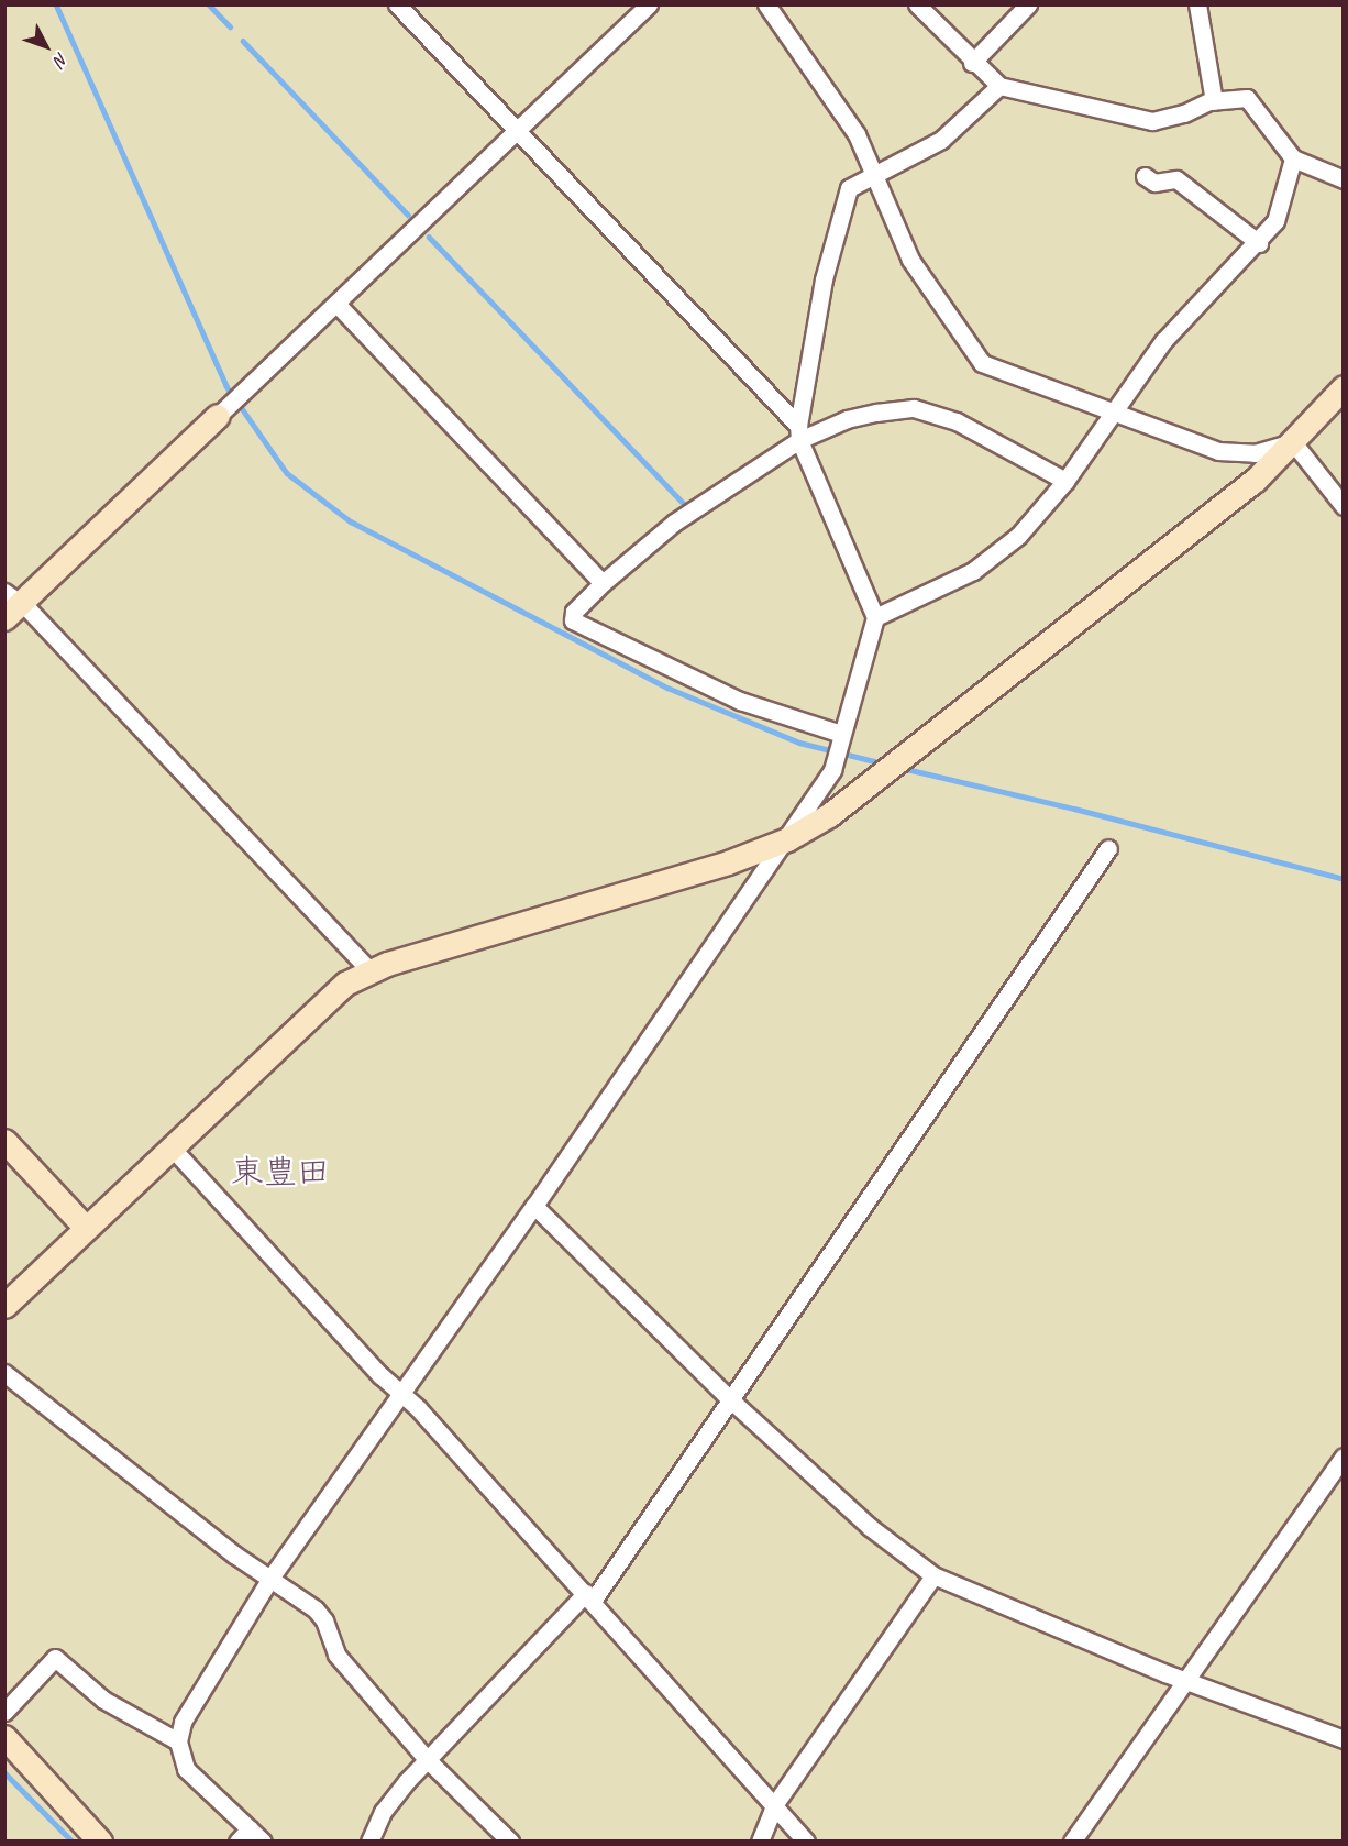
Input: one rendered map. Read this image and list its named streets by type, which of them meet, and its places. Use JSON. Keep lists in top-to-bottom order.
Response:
{
  "districts": ["東豊田"],
  "north": "bottom right"
}
